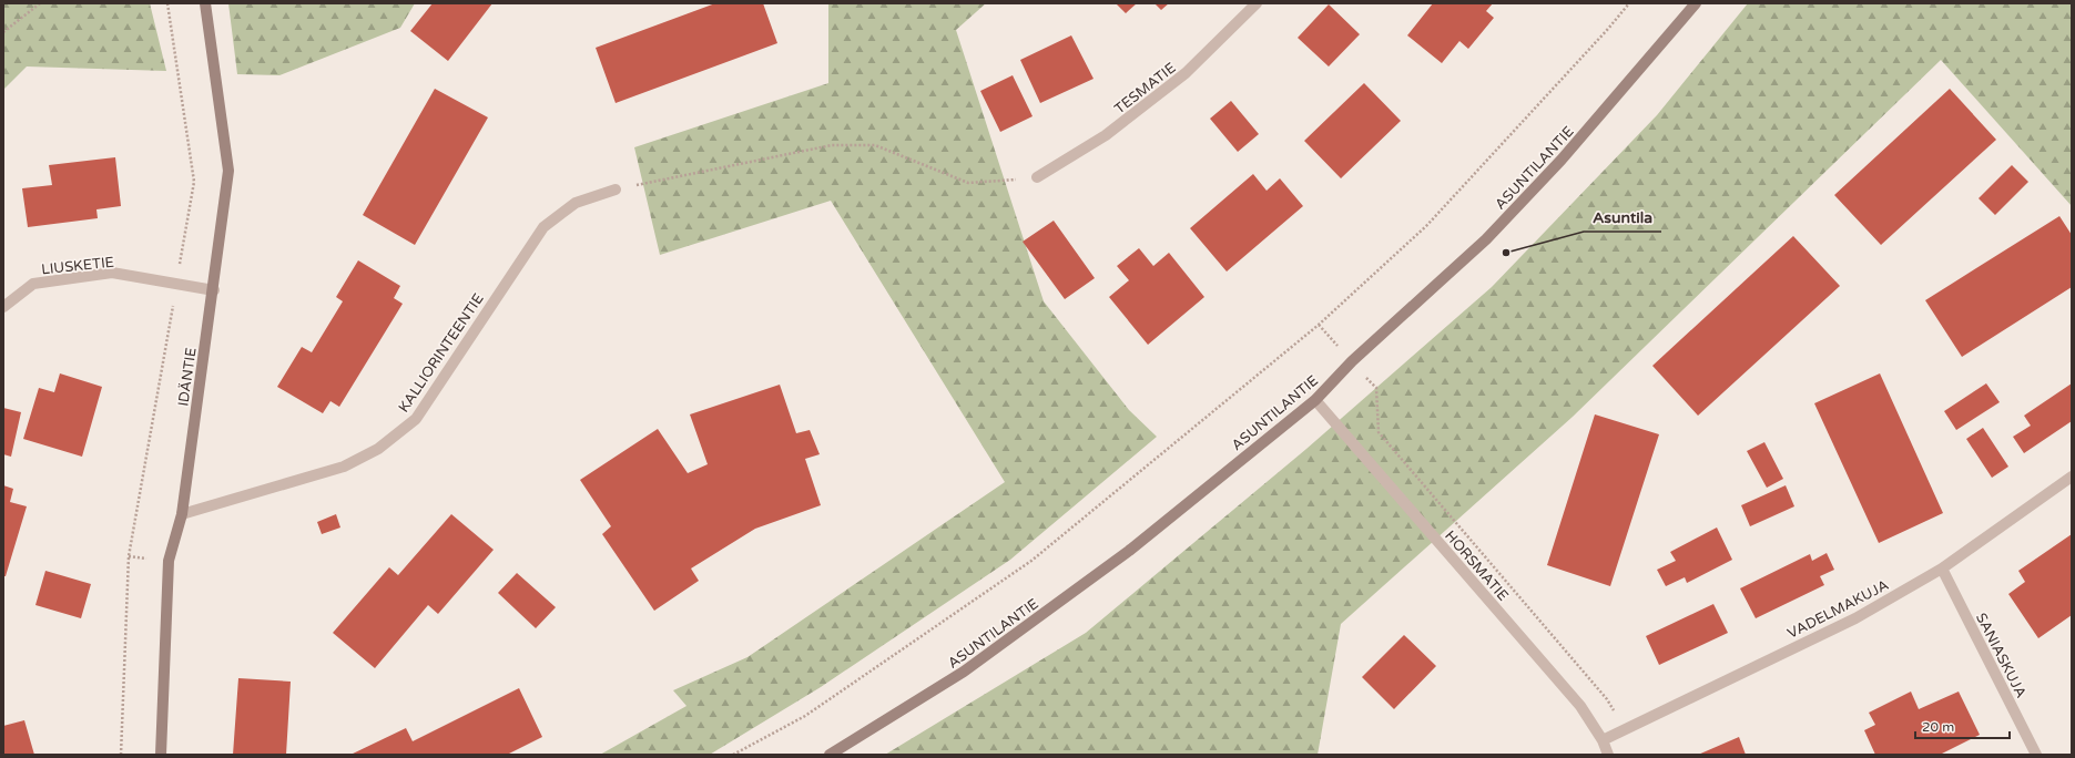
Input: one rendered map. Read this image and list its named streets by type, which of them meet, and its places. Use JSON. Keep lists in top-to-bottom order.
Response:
{
  "streets": {
    "street": [
      "TESMATIE",
      "ASUNTILANTIE",
      "LIUSKETIE",
      "KALLIORINTEENTIE",
      "IDÄNTIE",
      "HORSMATIE",
      "VADELMAKUJA",
      "SANIASKUJA"
    ]
  },
  "crossings": [
    ["ASUNTILANTIE", "HORSMATIE"],
    ["LIUSKETIE", "IDÄNTIE"],
    ["KALLIORINTEENTIE", "IDÄNTIE"],
    ["HORSMATIE", "VADELMAKUJA"],
    ["VADELMAKUJA", "SANIASKUJA"]
  ],
  "places": ["Asuntila"],
  "scale_bar": "20 m"
}
